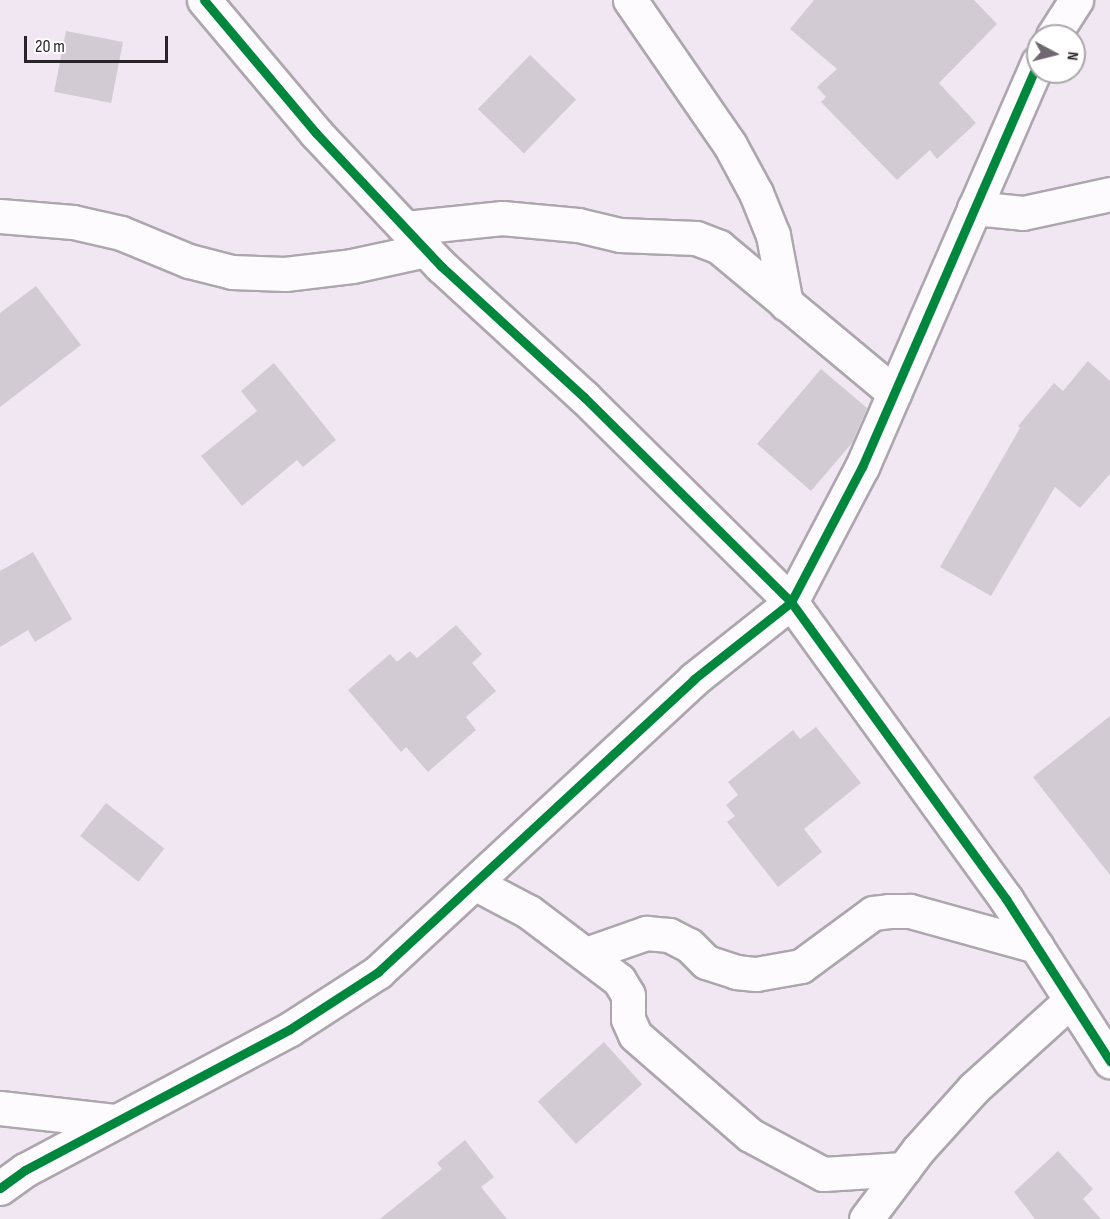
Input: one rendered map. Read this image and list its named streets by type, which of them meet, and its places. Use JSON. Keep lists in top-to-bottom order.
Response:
{
  "scale_bar": "20 m",
  "north": "right"
}
